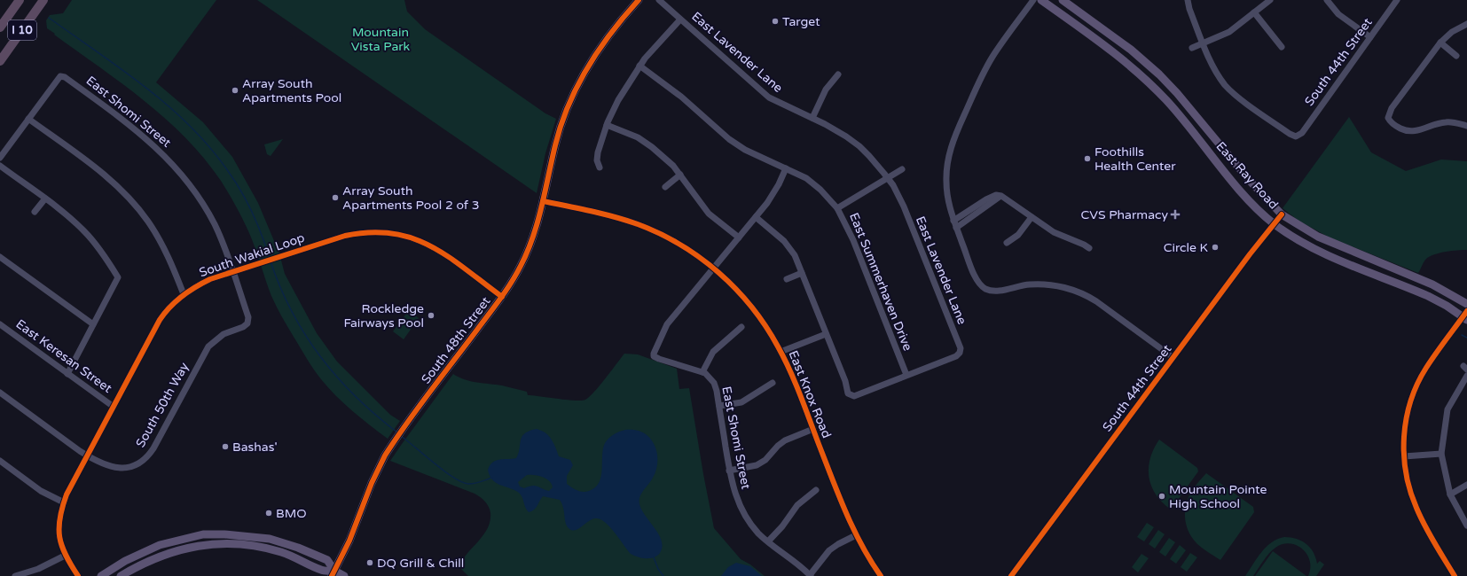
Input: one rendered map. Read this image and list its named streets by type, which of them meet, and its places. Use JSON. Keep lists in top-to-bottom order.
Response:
{
  "streets": {
    "highway": ["I 10"],
    "main road": ["East Ray Road", "South 48th Street"],
    "street": [
      "East Lavender Lane",
      "South 44th Street",
      "East Shomi Street",
      "South Wakial Loop",
      "East Summerhaven Drive",
      "East Keresan Street",
      "East Knox Road",
      "South 50th Way"
    ]
  },
  "crossings": [
    ["East Lavender Lane", "East Summerhaven Drive"],
    ["South 44th Street", "East Ray Road"],
    ["East Shomi Street", "South Wakial Loop"],
    ["East Shomi Street", "East Knox Road"],
    ["East Shomi Street", "South 50th Way"],
    ["South Wakial Loop", "South 48th Street"],
    ["South Wakial Loop", "East Keresan Street"],
    ["South Wakial Loop", "South 50th Way"],
    ["South 48th Street", "East Knox Road"]
  ],
  "parks": ["Mountain Vista Park"],
  "places": {
    "other": [
      "Target",
      "Array South Apartments Pool",
      "Foothills Health Center",
      "Array South Apartments Pool 2 of 3",
      "Circle K",
      "Rockledge Fairways Pool",
      "Bashas'",
      "Mountain Pointe High School",
      "BMO",
      "DQ Grill & Chill"
    ],
    "health": ["CVS Pharmacy"]
  }
}
